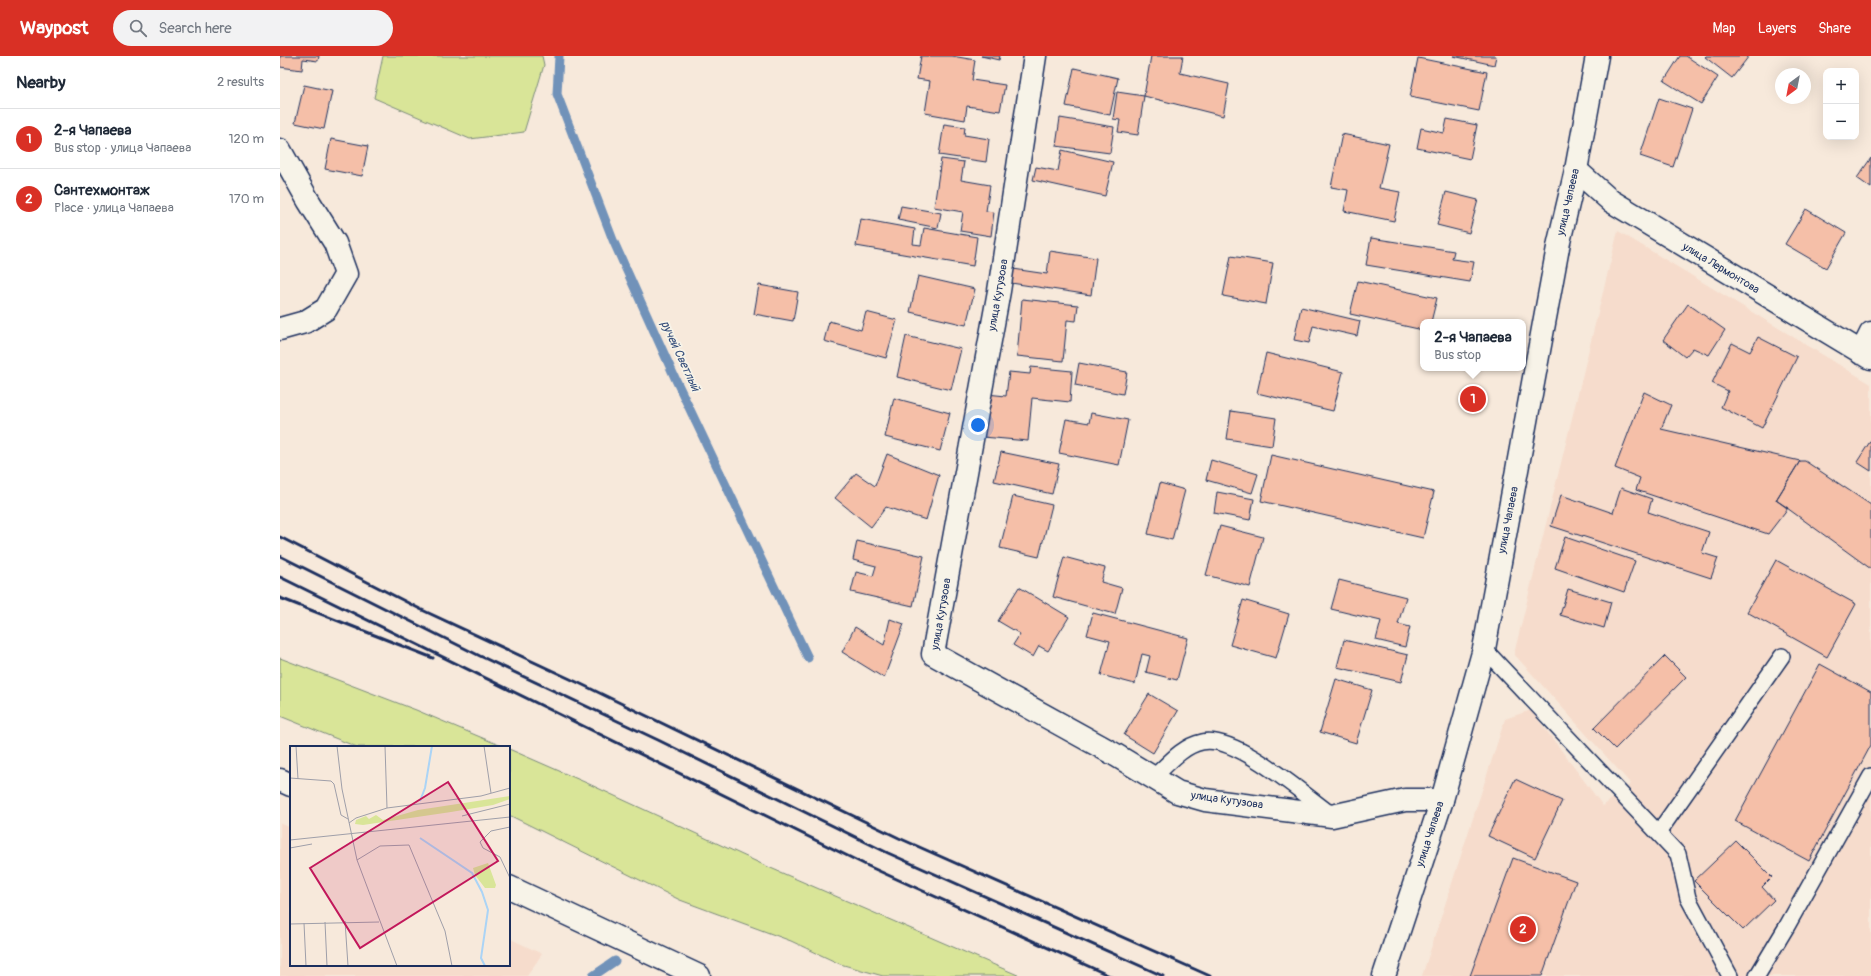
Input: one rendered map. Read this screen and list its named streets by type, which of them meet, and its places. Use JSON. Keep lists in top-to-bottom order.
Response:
{
  "streets": {
    "street": ["улица Чапаева", "улица Лермонтова", "улица Кутузова"]
  },
  "crossings": [
    ["улица Чапаева", "улица Лермонтова"],
    ["улица Чапаева", "улица Кутузова"]
  ],
  "water": ["ручей Светлый"],
  "north": "bottom left",
  "page": {
    "header": "Waypost",
    "search": "Search here",
    "nav": ["Map", "Layers", "Share"],
    "heading": ["Nearby", "2 results"],
    "map_buttons": ["+", "−"],
    "list": [
      {
        "mark": "1",
        "name": "2-я Чапаева",
        "note": "Bus stop · улица Чапаева",
        "value": "120 m"
      },
      {
        "mark": "2",
        "name": "Сантехмонтаж",
        "note": "Place · улица Чапаева",
        "value": "170 m"
      }
    ],
    "popup": ["2-я Чапаева", "Bus stop"],
    "pins": ["1", "2"]
  }
}
